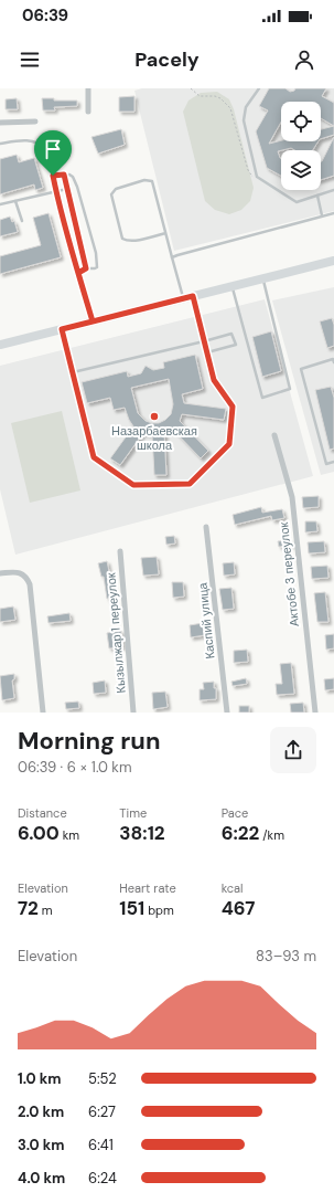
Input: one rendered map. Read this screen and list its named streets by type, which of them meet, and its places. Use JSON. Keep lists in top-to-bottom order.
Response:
{
  "streets": {
    "street": ["Актобе 3 переулок", "Каспий улица", "Кызылжар 1 переулок"]
  },
  "places": ["Назарбаевская школа"],
  "page": {
    "status": "06:39",
    "header": "Pacely",
    "heading": ["Morning run", "06:39 · 6 × 1.0 km"],
    "stats": [
      ["Distance", "6.00 km"],
      ["Time", "38:12"],
      ["Pace", "6:22 /km"],
      ["Elevation", "72 m"],
      ["Heart rate", "151 bpm"],
      ["kcal", "467"]
    ],
    "chart": ["Elevation", "83–93 m"],
    "list": [
      {
        "name": "1.0 km",
        "note": "5:52"
      },
      {
        "name": "2.0 km",
        "note": "6:27"
      },
      {
        "name": "3.0 km",
        "note": "6:41"
      },
      {
        "name": "4.0 km",
        "note": "6:24"
      }
    ]
  }
}
